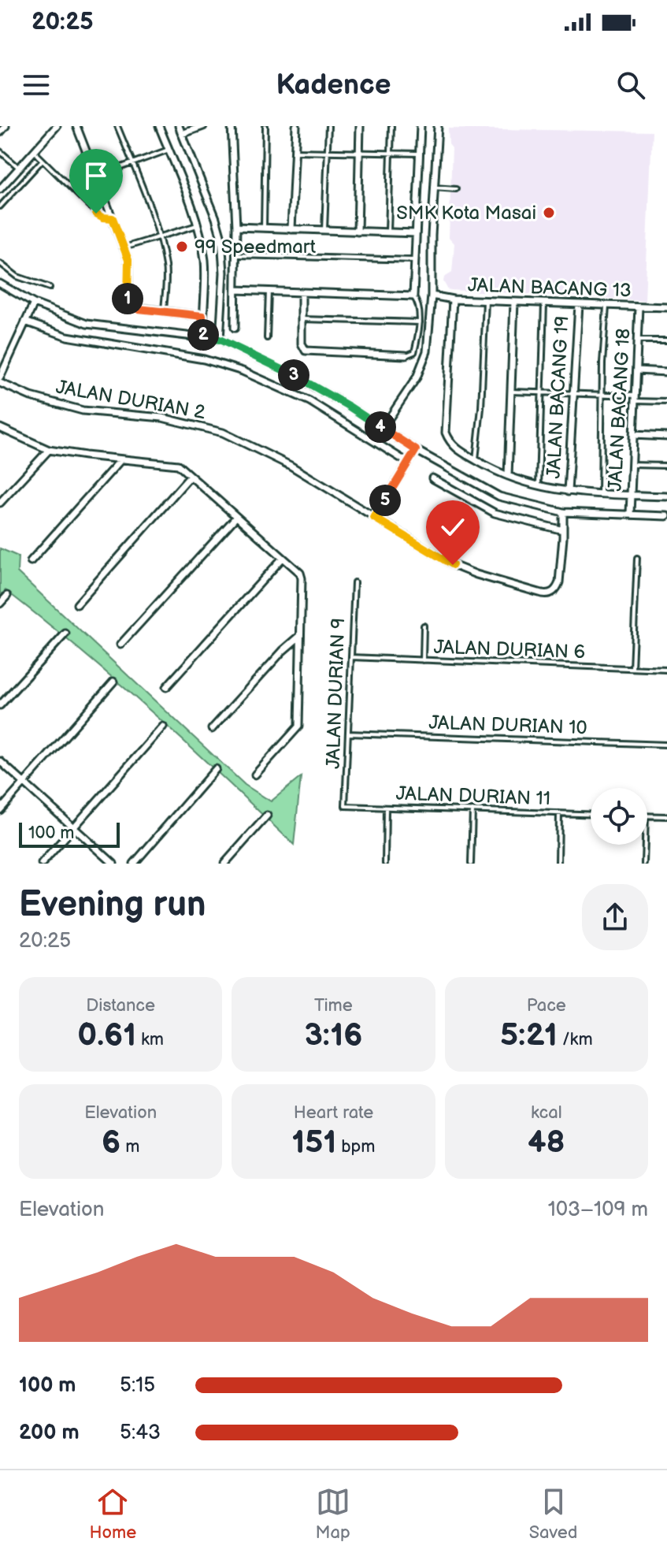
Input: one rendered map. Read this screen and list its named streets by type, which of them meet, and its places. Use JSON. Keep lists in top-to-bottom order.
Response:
{
  "streets": {
    "street": [
      "JALAN BACANG 13",
      "JALAN BACANG 19",
      "JALAN DURIAN 2",
      "JALAN BACANG 18"
    ],
    "lane": [
      "JALAN DURIAN 6",
      "JALAN DURIAN 9",
      "JALAN DURIAN 10",
      "JALAN DURIAN 11"
    ]
  },
  "crossings": [
    ["JALAN BACANG 13", "JALAN BACANG 19"],
    ["JALAN BACANG 13", "JALAN BACANG 18"],
    ["JALAN DURIAN 6", "JALAN DURIAN 9"],
    ["JALAN DURIAN 9", "JALAN DURIAN 10"],
    ["JALAN DURIAN 9", "JALAN DURIAN 11"]
  ],
  "places": ["SMK Kota Masai", "99 Speedmart"],
  "scale_bar": "100 m",
  "page": {
    "status": "20:25",
    "header": "Kadence",
    "pins": [
      "1",
      "2",
      "3",
      "4",
      "5"
    ],
    "scale": "100 m",
    "heading": ["Evening run", "20:25"],
    "stats": [
      ["Distance", "0.61 km"],
      ["Time", "3:16"],
      ["Pace", "5:21 /km"],
      ["Elevation", "6 m"],
      ["Heart rate", "151 bpm"],
      ["kcal", "48"]
    ],
    "chart": ["Elevation", "103–109 m"],
    "list": [
      {
        "name": "100 m",
        "note": "5:15"
      },
      {
        "name": "200 m",
        "note": "5:43"
      }
    ],
    "tabs": ["Home", "Map", "Saved"]
  }
}
